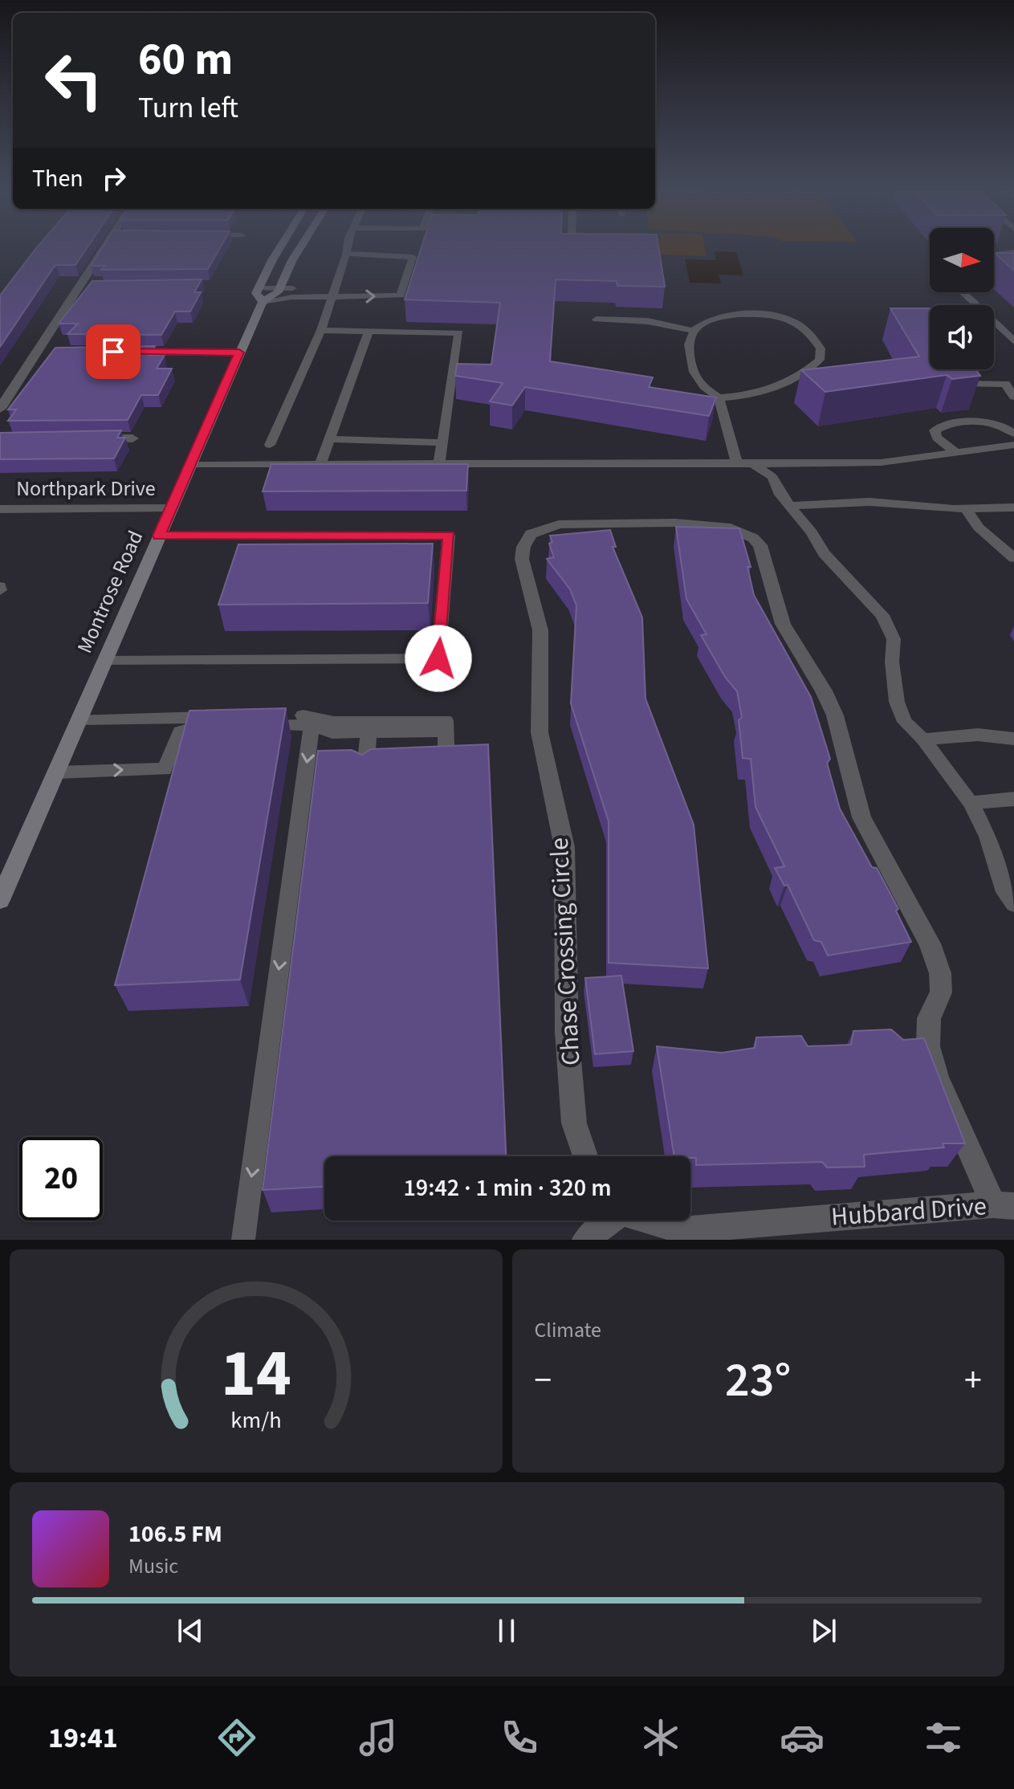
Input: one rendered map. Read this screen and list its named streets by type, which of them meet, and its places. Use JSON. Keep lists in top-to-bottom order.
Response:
{
  "streets": {
    "street": [
      "Northpark Drive",
      "Montrose Road",
      "Chase Crossing Circle",
      "Hubbard Drive"
    ]
  },
  "crossings": [
    ["Northpark Drive", "Montrose Road"],
    ["Chase Crossing Circle", "Hubbard Drive"]
  ],
  "north": "right",
  "page": {
    "turn": ["60 m", "Turn left"],
    "then": "Then",
    "limit": "20",
    "trip": "19:42 · 1 min · 320 m",
    "tile": "Climate",
    "heat": ["−", "23°", "+"],
    "song": ["106.5 FM", "Music"],
    "tabs": "19:41",
    "gauge": ["14", "km/h"]
  }
}
